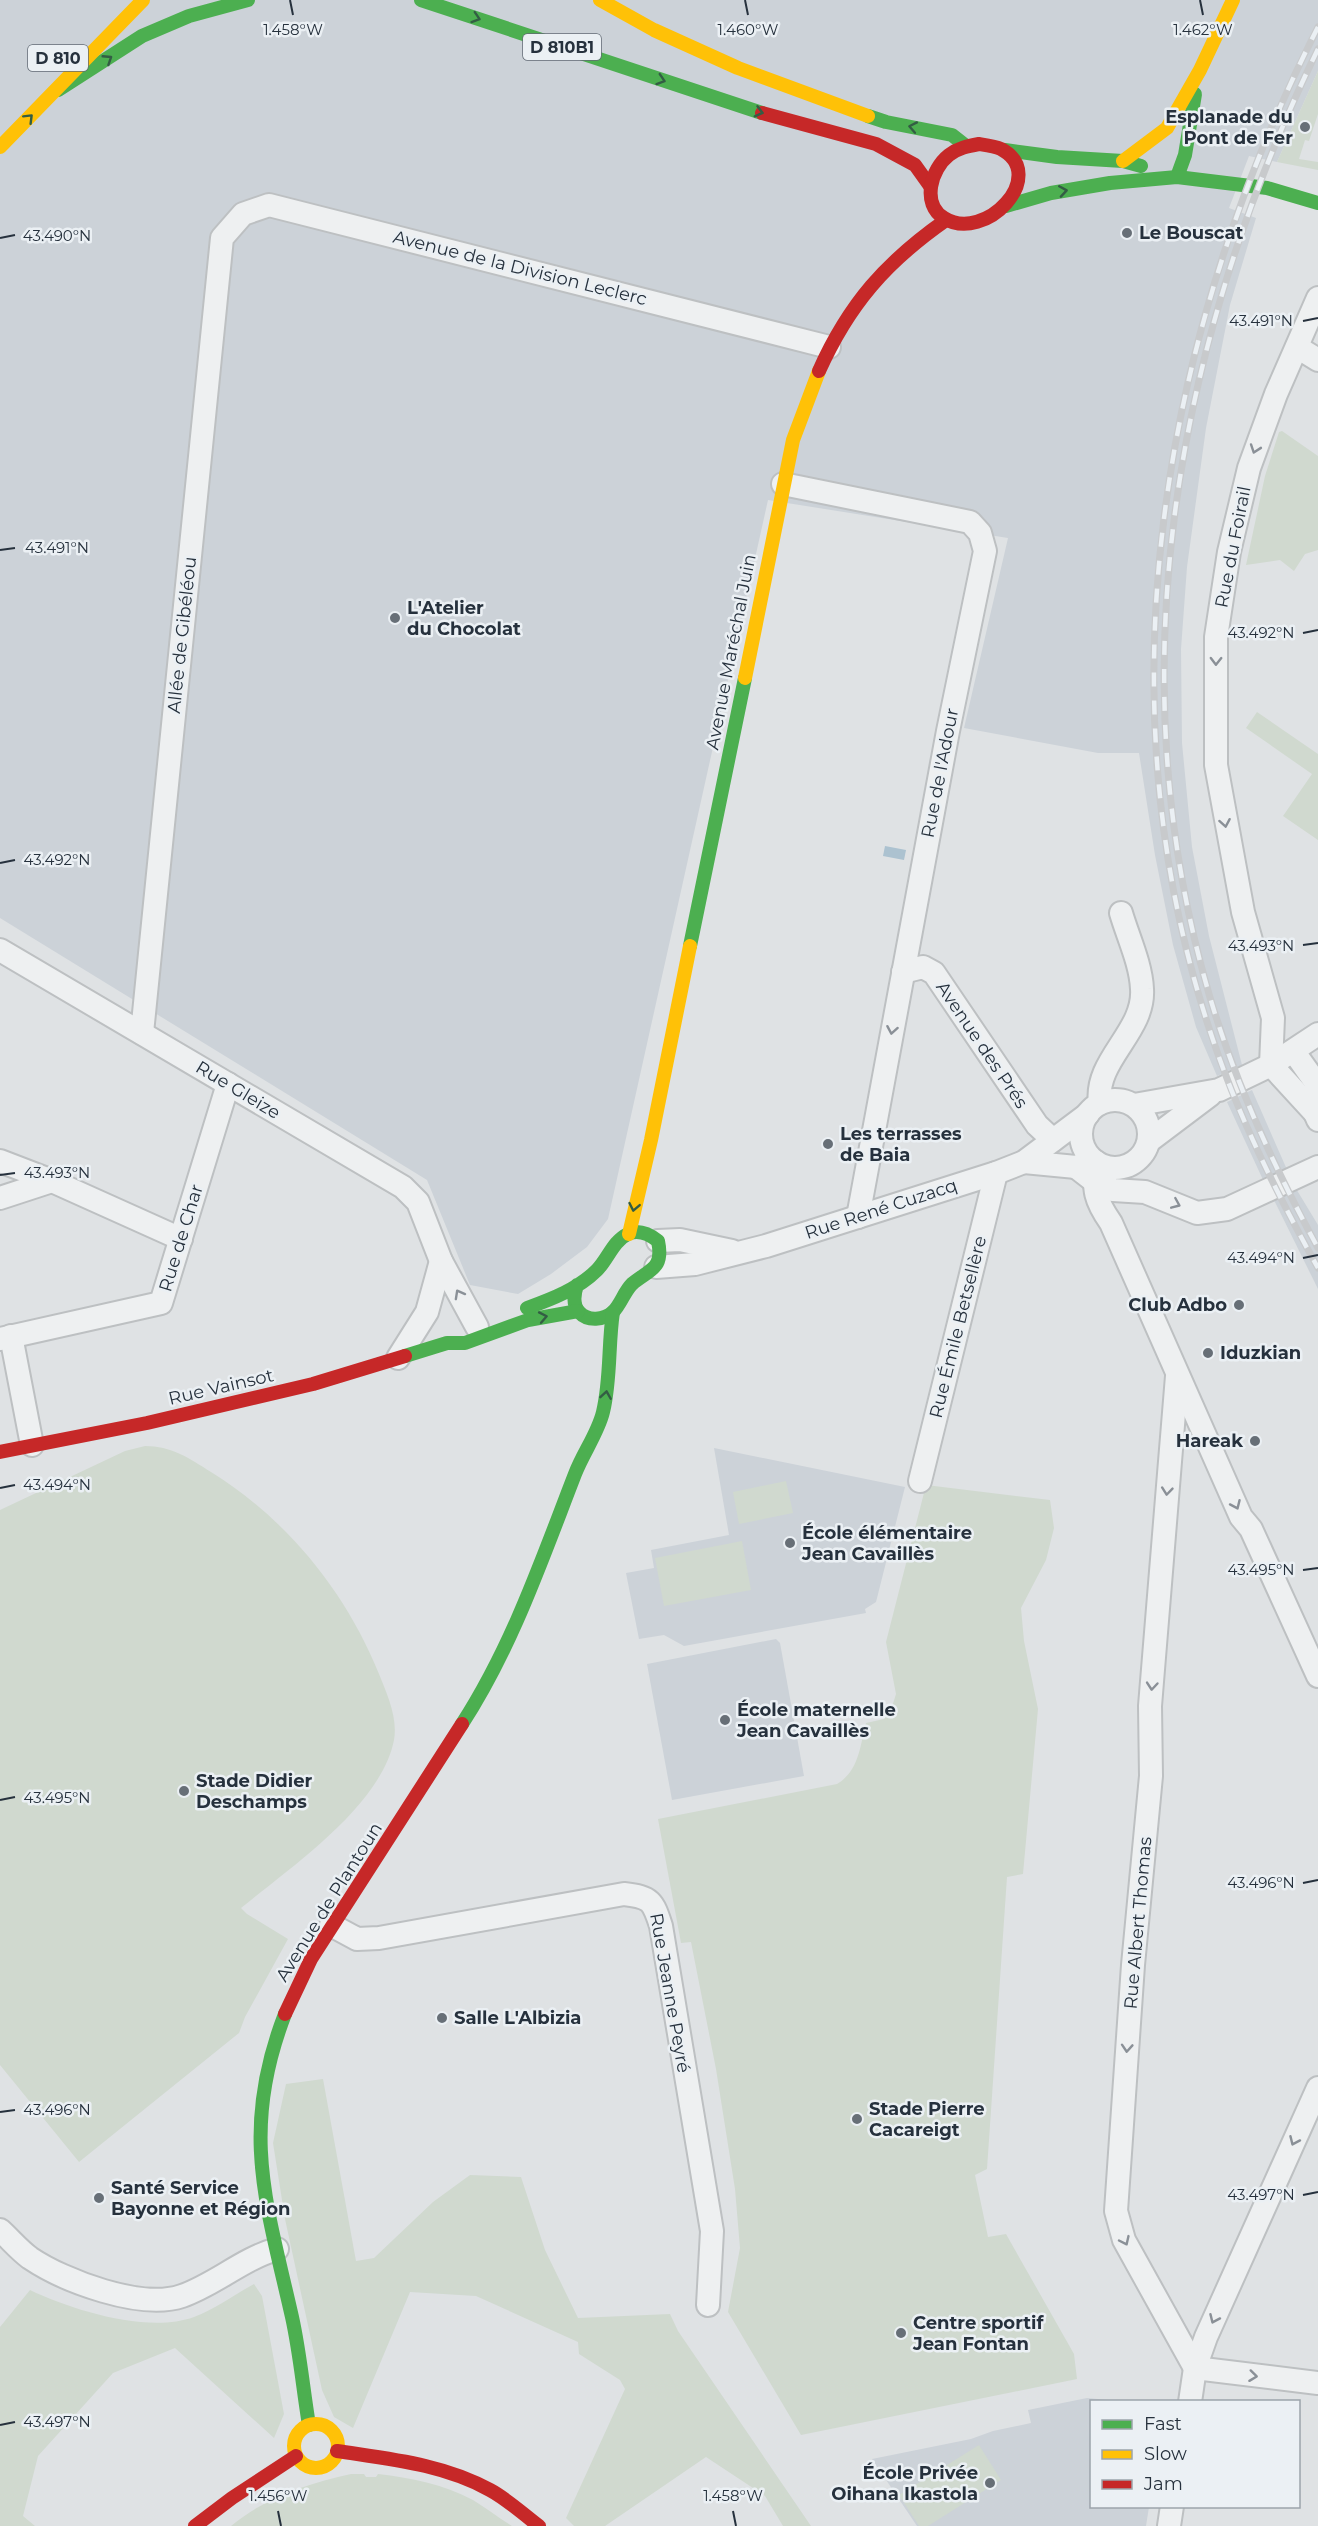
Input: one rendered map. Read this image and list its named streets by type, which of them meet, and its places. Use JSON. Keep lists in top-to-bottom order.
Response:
{
  "streets": {
    "main road": [
      "D 810B1",
      "D 810",
      "Avenue Maréchal Juin",
      "Rue Vainsot",
      "Avenue de Plantoun"
    ],
    "street": [
      "Avenue de la Division Leclerc",
      "Rue du Foirail",
      "Allée de Gibéléou",
      "Rue de l'Adour",
      "Avenue des Prés",
      "Rue Gleize",
      "Rue René Cuzacq",
      "Rue de Char",
      "Rue Émile Betsellère",
      "Rue Albert Thomas",
      "Rue Jeanne Peyré"
    ]
  },
  "crossings": [
    ["Avenue de la Division Leclerc", "Allée de Gibéléou"],
    ["Avenue de la Division Leclerc", "Avenue Maréchal Juin"],
    ["Allée de Gibéléou", "Rue Gleize"],
    ["Avenue Maréchal Juin", "Rue de l'Adour"],
    ["Avenue Maréchal Juin", "Rue Vainsot"],
    ["Rue de l'Adour", "Avenue des Prés"],
    ["Rue de l'Adour", "Rue René Cuzacq"],
    ["Avenue des Prés", "Rue René Cuzacq"],
    ["Rue Gleize", "Rue de Char"],
    ["Rue Gleize", "Rue Vainsot"],
    ["Rue René Cuzacq", "Rue Émile Betsellère"],
    ["Rue René Cuzacq", "Rue Albert Thomas"],
    ["Rue Vainsot", "Avenue de Plantoun"],
    ["Avenue de Plantoun", "Rue Jeanne Peyré"]
  ],
  "one_way": ["Rue du Foirail", "Rue Albert Thomas"],
  "places": [
    "Esplanade du Pont de Fer",
    "Le Bouscat",
    "L'Atelier du Chocolat",
    "Les terrasses de Baia",
    "Club Adbo",
    "Iduzkian",
    "Hareak",
    "École élémentaire Jean Cavaillès",
    "École maternelle Jean Cavaillès",
    "Stade Didier Deschamps",
    "Salle L'Albizia",
    "Stade Pierre Cacareigt",
    "Santé Service Bayonne et Région",
    "Centre sportif Jean Fontan",
    "École Privée Oihana Ikastola"
  ],
  "legend": ["Fast", "Slow", "Jam"],
  "coordinates": [
    "1.458°W",
    "1.460°W",
    "1.462°W",
    "43.490°N",
    "43.491°N",
    "43.492°N",
    "43.493°N",
    "43.494°N",
    "43.495°N",
    "43.496°N",
    "43.497°N",
    "1.456°W"
  ]
}
